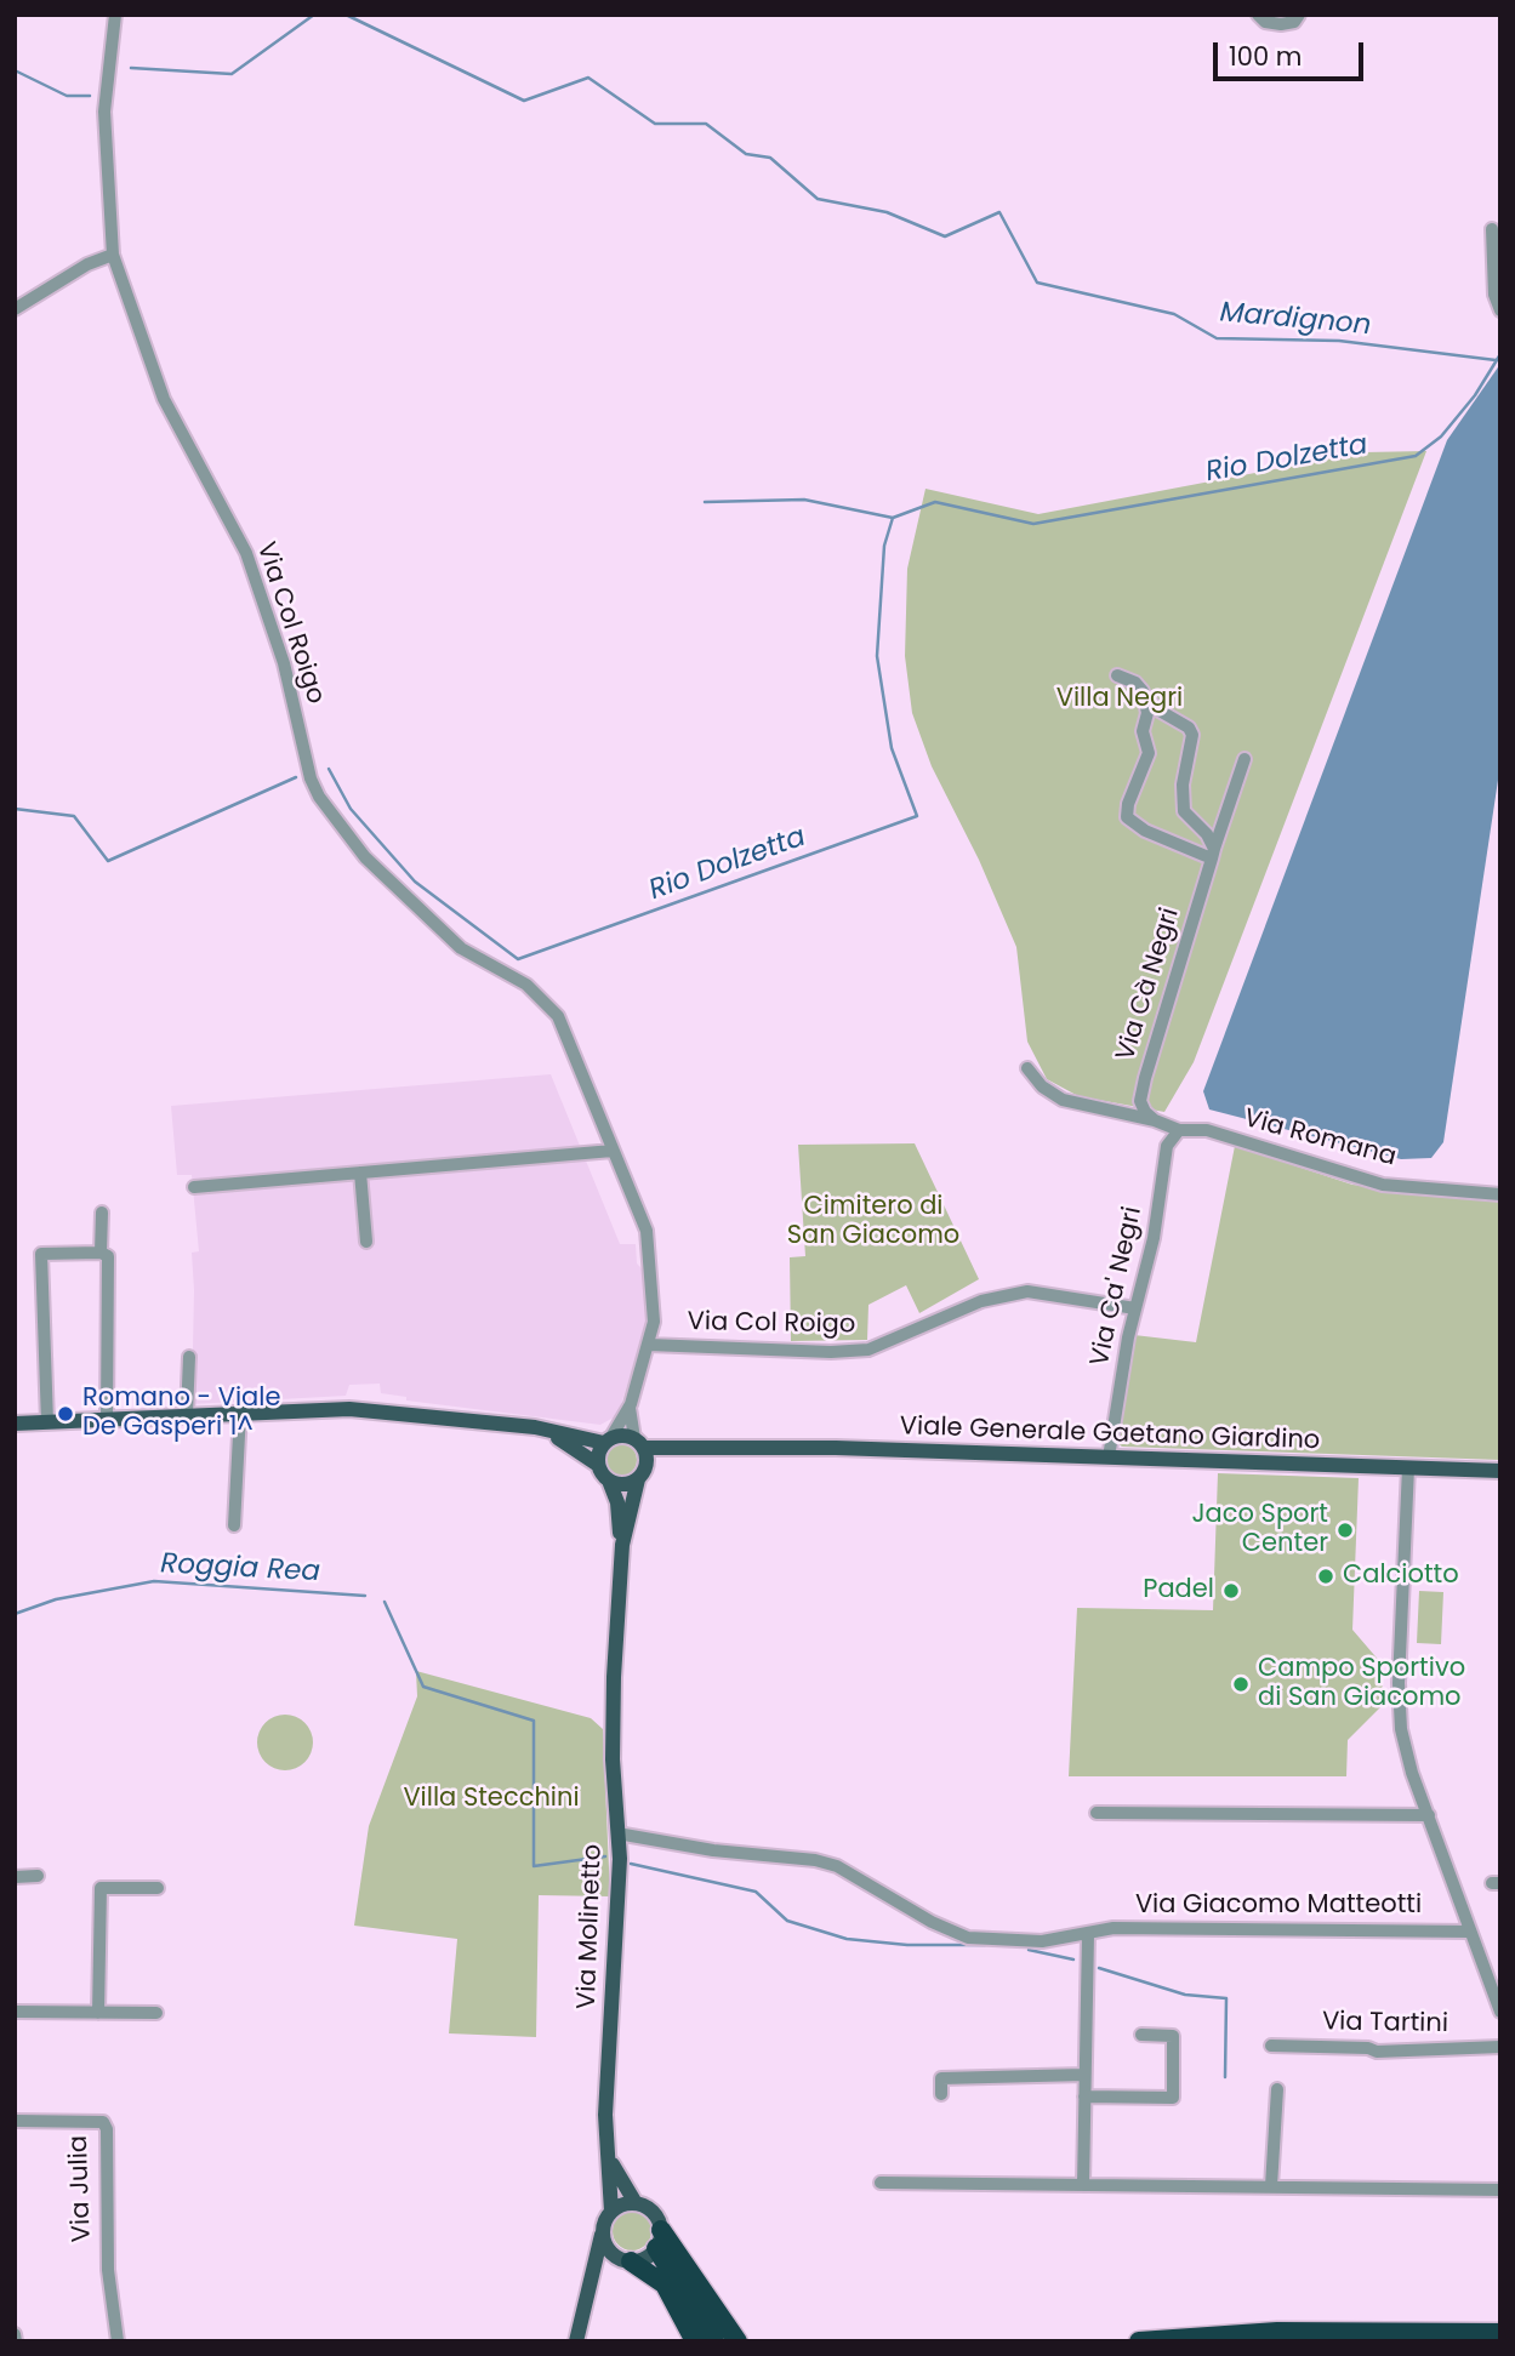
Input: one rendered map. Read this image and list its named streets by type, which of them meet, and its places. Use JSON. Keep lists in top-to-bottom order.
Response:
{
  "streets": {
    "main road": ["Viale Generale Gaetano Giardino", "Via Molinetto"],
    "street": [
      "Via Col Roigo",
      "Via Cà Negri",
      "Via Romana",
      "Via Ca' Negri",
      "Via Giacomo Matteotti",
      "Via Tartini",
      "Via Julia"
    ]
  },
  "crossings": [
    ["Via Col Roigo", "Via Ca' Negri"],
    ["Via Col Roigo", "Viale Generale Gaetano Giardino"],
    ["Via Col Roigo", "Via Molinetto"],
    ["Via Romana", "Via Ca' Negri"],
    ["Via Ca' Negri", "Viale Generale Gaetano Giardino"],
    ["Viale Generale Gaetano Giardino", "Via Molinetto"],
    ["Via Giacomo Matteotti", "Via Molinetto"]
  ],
  "water": ["Mardignon", "Rio Dolzetta", "Roggia Rea"],
  "parks": ["Villa Negri", "Cimitero di San Giacomo", "Villa Stecchini"],
  "places": [
    "Romano - Viale De Gasperi 1^",
    "Jaco Sport Center",
    "Calciotto",
    "Padel",
    "Campo Sportivo di San Giacomo"
  ],
  "scale_bar": "100 m"
}
